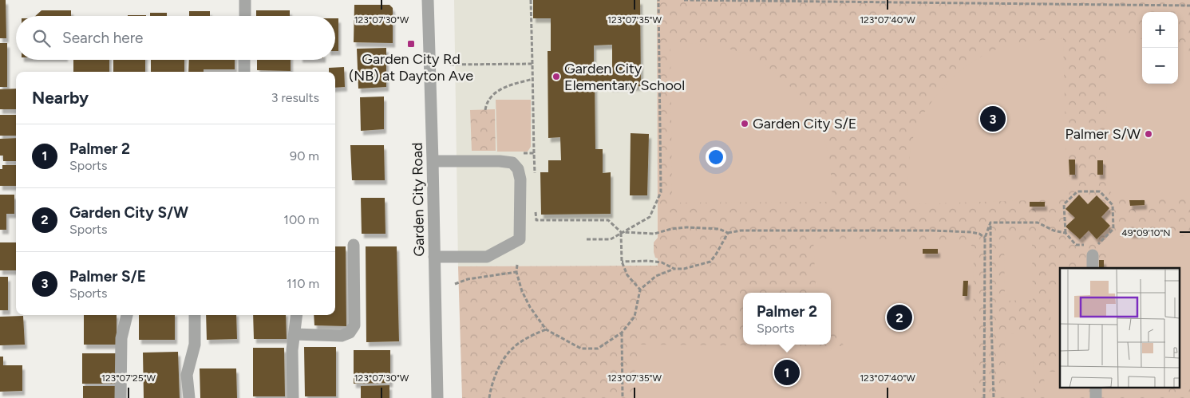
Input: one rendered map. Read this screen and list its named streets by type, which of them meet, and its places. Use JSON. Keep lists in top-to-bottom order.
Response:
{
  "streets": {
    "street": ["Garden City Road"]
  },
  "places": {
    "transit": ["Garden City Rd (NB) at Dayton Ave"],
    "other": ["Garden City Elementary School", "Garden City S/E", "Palmer S/W"]
  },
  "page": {
    "map_buttons": ["+", "−"],
    "search": "Search here",
    "heading": ["Nearby", "3 results"],
    "pins": ["3", "2", "1"],
    "list": [
      {
        "mark": "1",
        "name": "Palmer 2",
        "note": "Sports",
        "value": "90 m"
      },
      {
        "mark": "2",
        "name": "Garden City S/W",
        "note": "Sports",
        "value": "100 m"
      },
      {
        "mark": "3",
        "name": "Palmer S/E",
        "note": "Sports",
        "value": "110 m"
      }
    ],
    "popup": ["Palmer 2", "Sports"]
  },
  "coordinates": [
    "123°07'30\"W",
    "123°07'35\"W",
    "123°07'40\"W",
    "49°09'10\"N",
    "123°07'25\"W"
  ]
}
